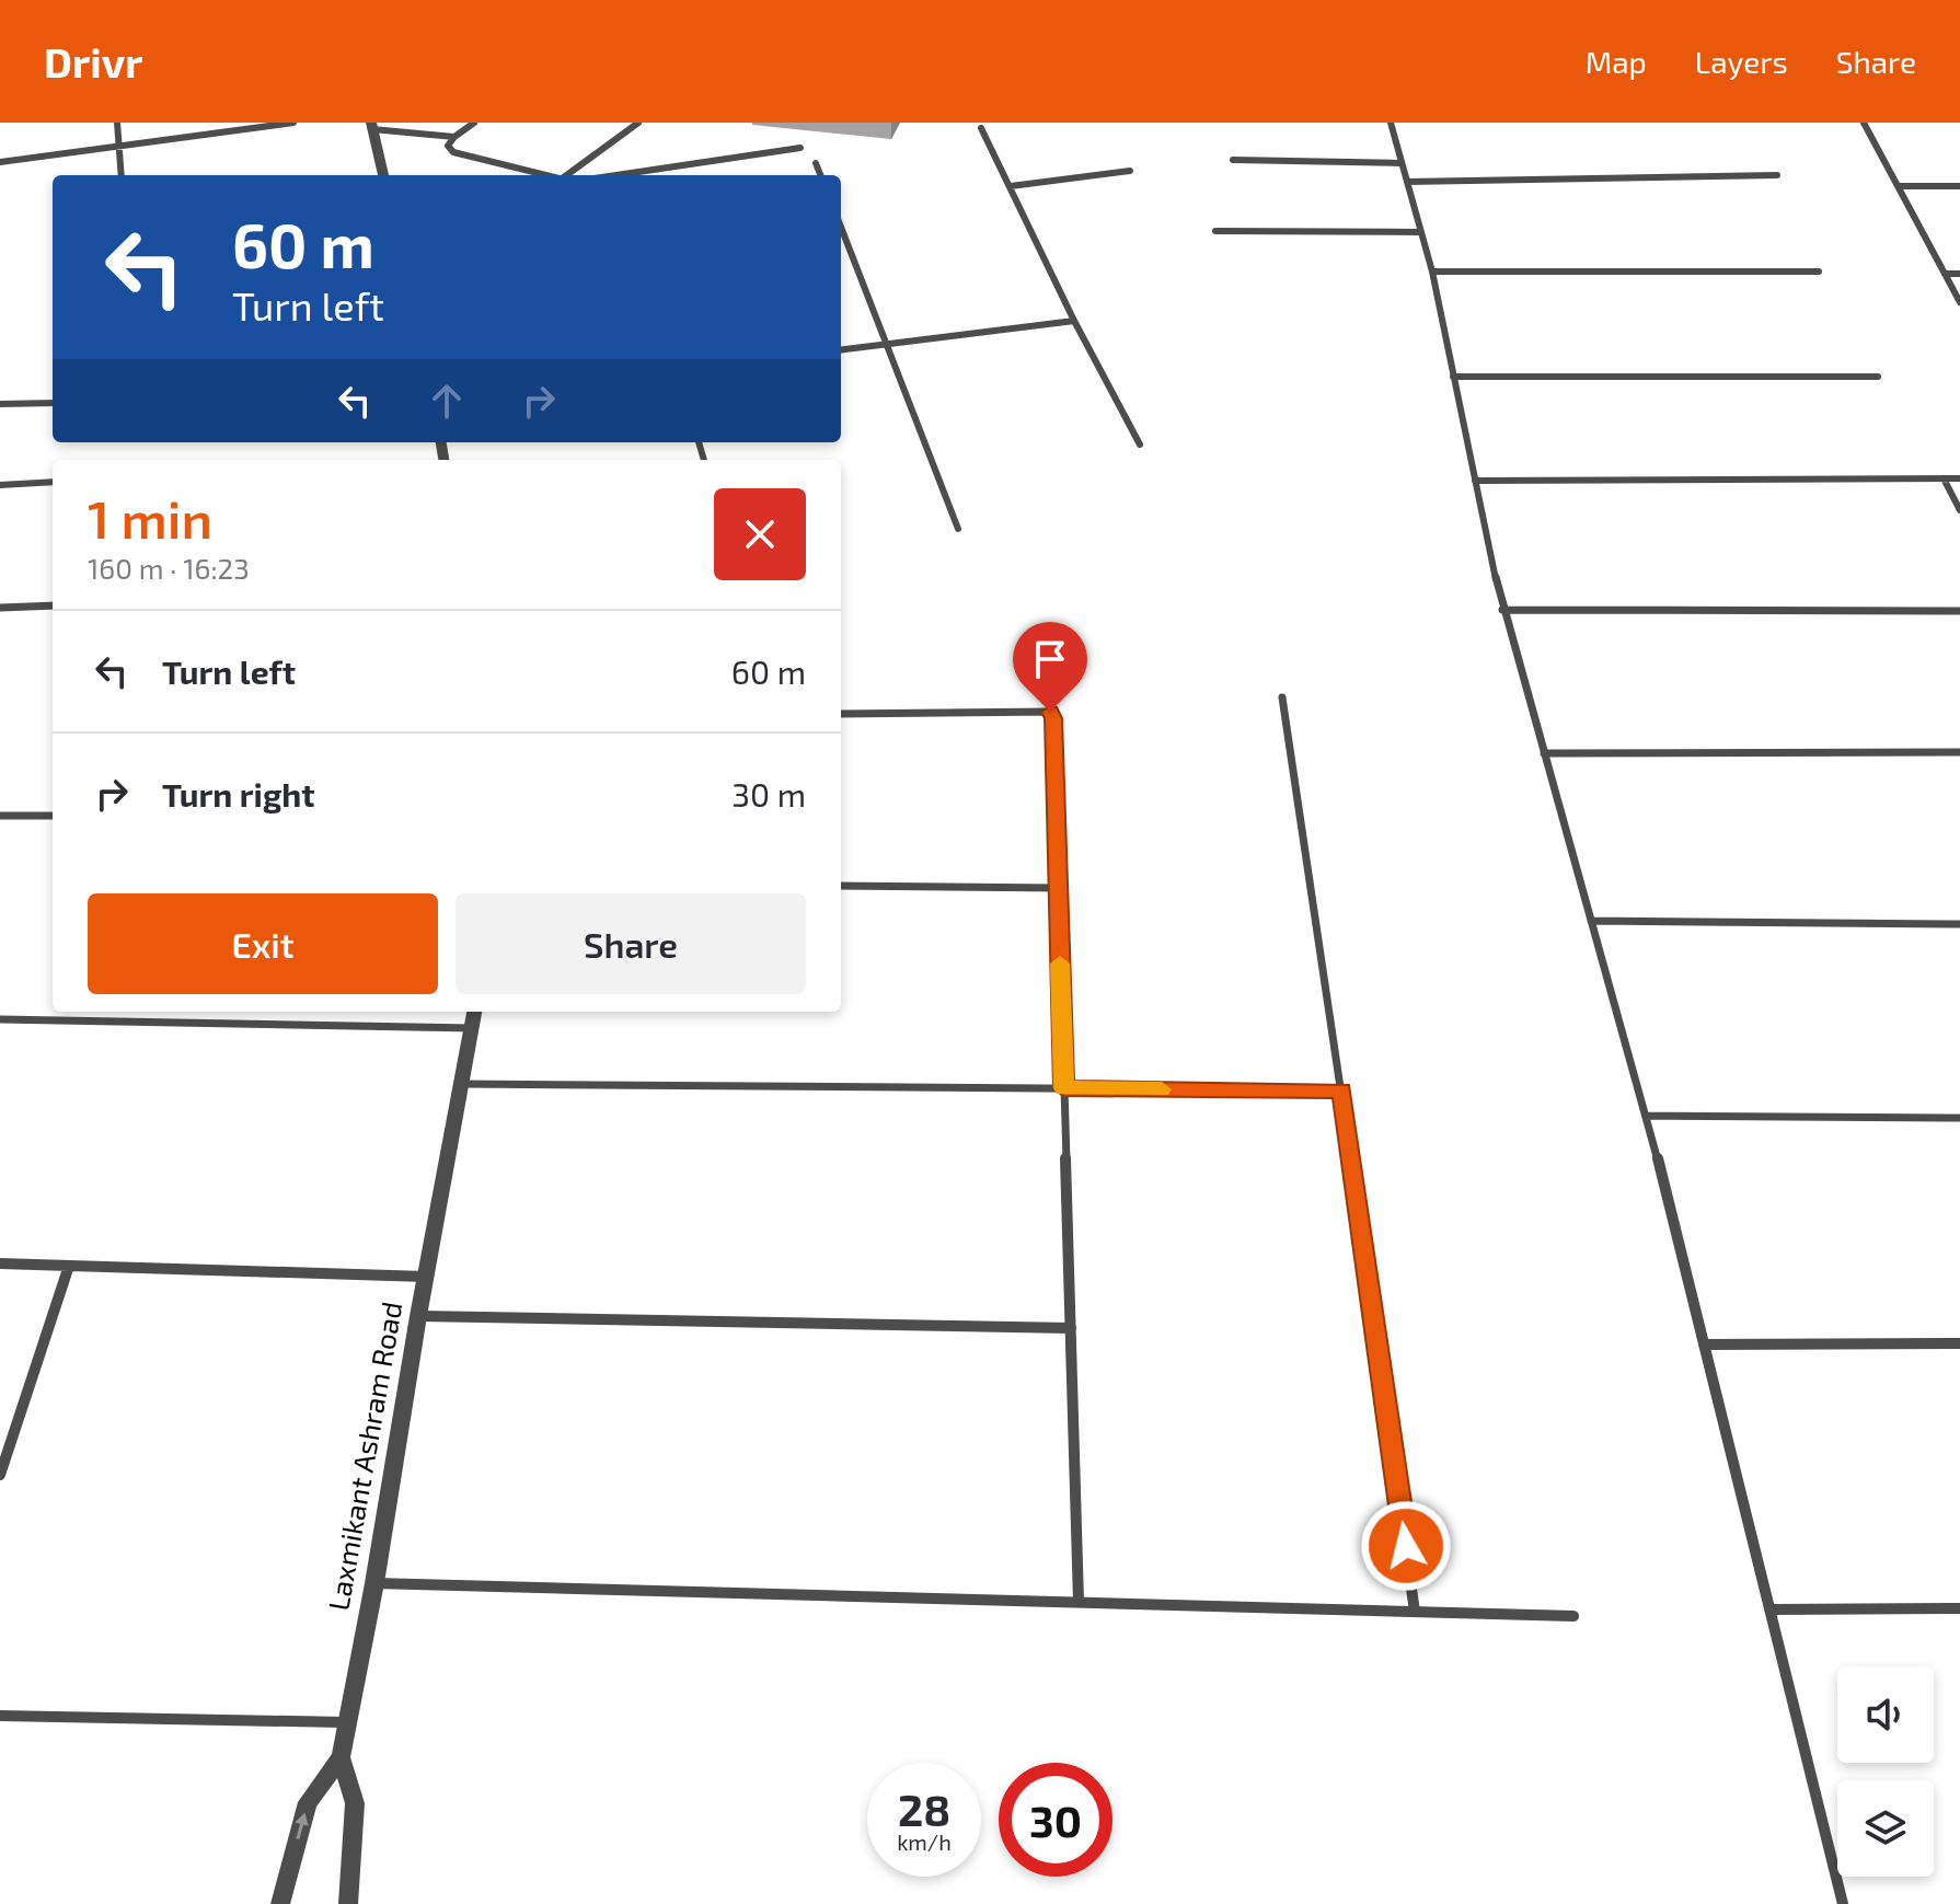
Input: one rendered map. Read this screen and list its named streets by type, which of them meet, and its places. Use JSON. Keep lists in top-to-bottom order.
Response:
{
  "streets": {
    "street": ["Laxmikant Ashram Road"]
  },
  "page": {
    "header": "Drivr",
    "nav": ["Map", "Layers", "Share"],
    "turn": ["60 m", "Turn left"],
    "heading": ["1 min", "160 m · 16:23"],
    "list": [
      {
        "name": "Turn left",
        "value": "60 m"
      },
      {
        "name": "Turn right",
        "value": "30 m"
      }
    ],
    "buttons": ["Exit", "Share"],
    "speed": "28 km/h",
    "limit": "30"
  }
}
